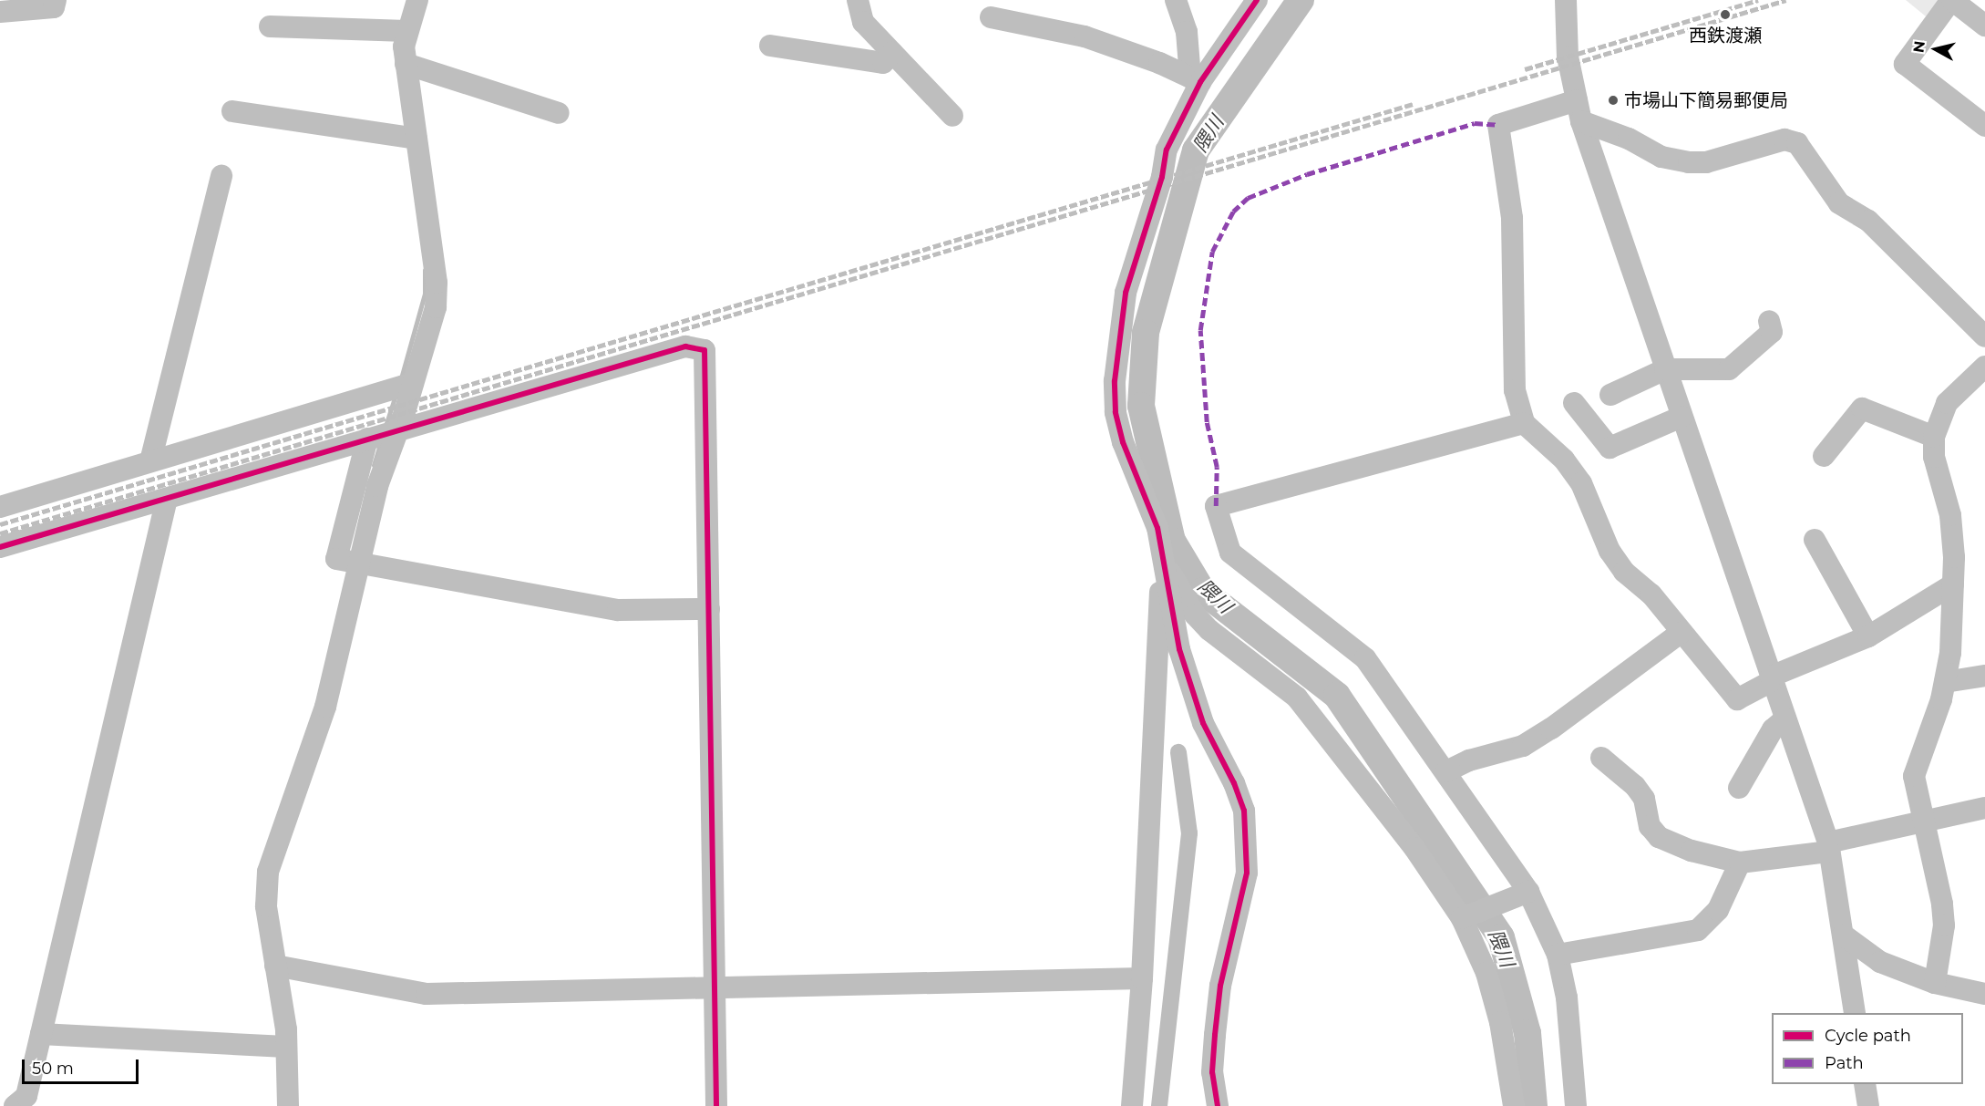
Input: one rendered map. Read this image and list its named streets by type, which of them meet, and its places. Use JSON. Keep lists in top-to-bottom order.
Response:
{
  "water": ["隈川"],
  "places": ["西鉄渡瀬", "市場山下簡易郵便局"],
  "legend": ["Cycle path", "Path"],
  "scale_bar": "50 m",
  "north": "left"
}
